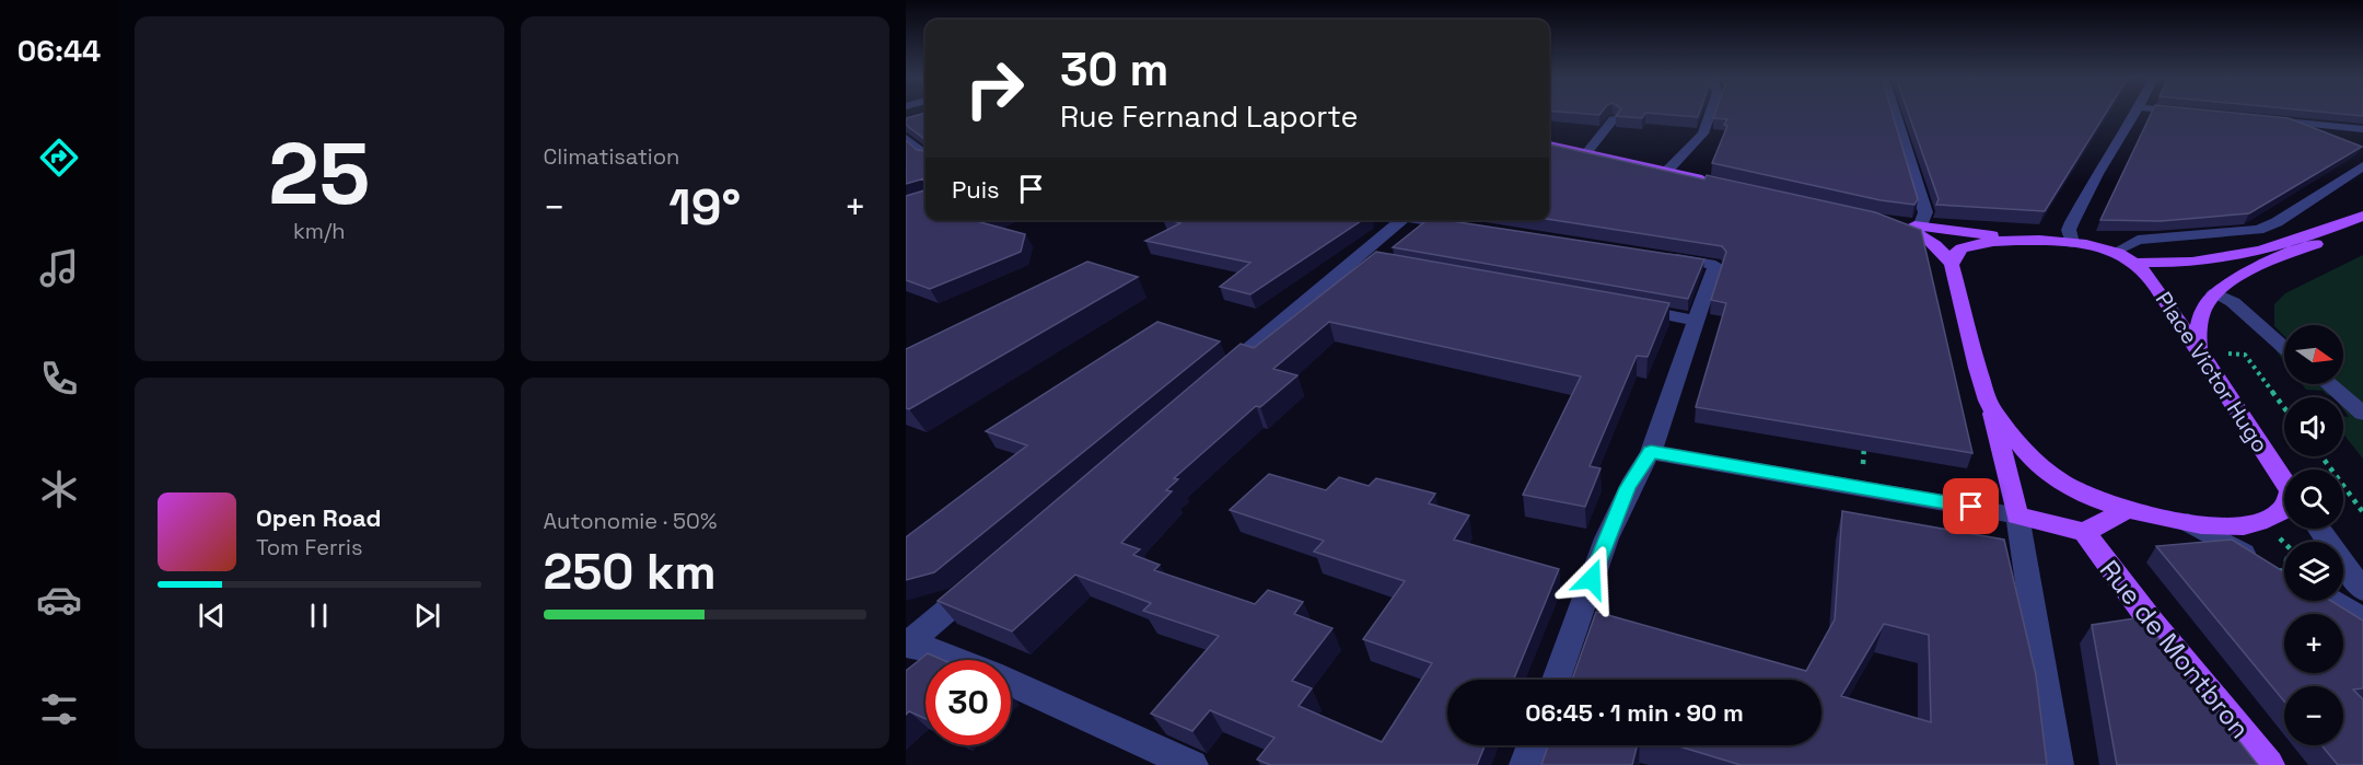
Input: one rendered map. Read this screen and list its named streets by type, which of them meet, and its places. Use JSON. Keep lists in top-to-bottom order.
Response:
{
  "streets": {
    "main road": ["Place Victor Hugo", "Rue de Montbron"]
  },
  "north": "right",
  "page": {
    "tabs": "06:44",
    "tile": [
      ["25", "km/h"],
      "Climatisation",
      ["Autonomie · 50%", "250 km"]
    ],
    "turn": ["30 m", "Rue Fernand Laporte"],
    "then": "Puis",
    "heat": ["−", "19°", "+"],
    "map_buttons": ["+", "−"],
    "song": ["Open Road", "Tom Ferris"],
    "limit": "30",
    "trip": "06:45 · 1 min · 90 m"
  }
}
